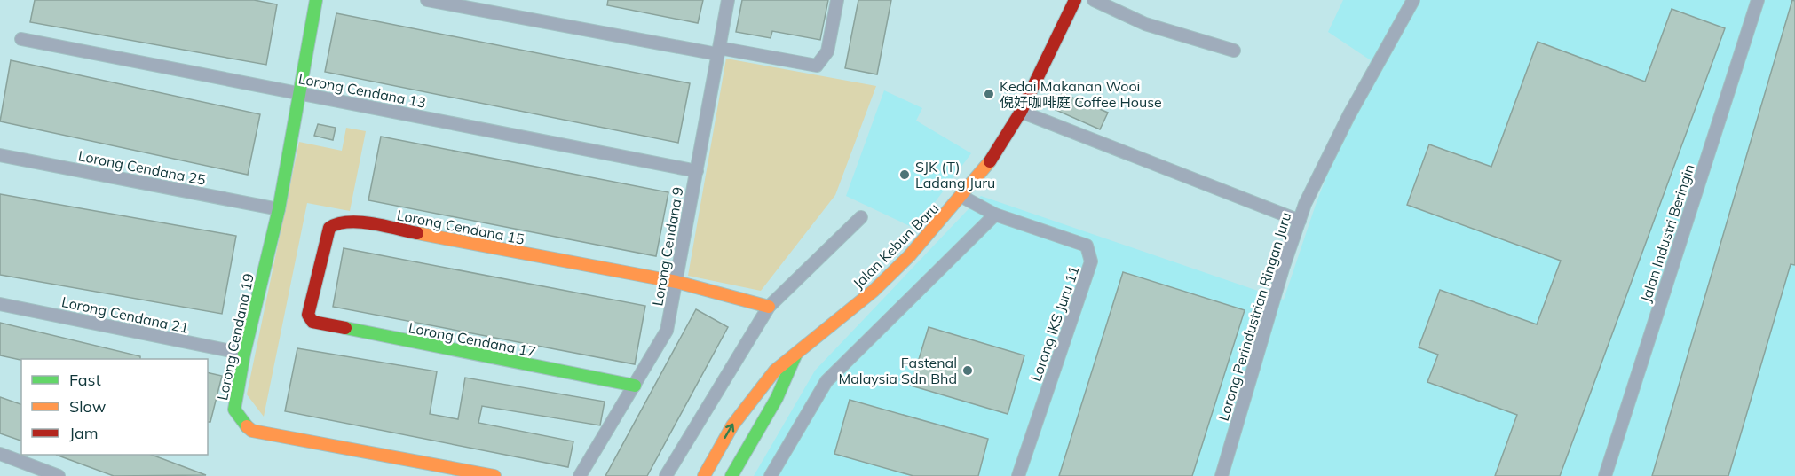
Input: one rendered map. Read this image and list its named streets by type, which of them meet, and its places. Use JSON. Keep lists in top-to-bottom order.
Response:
{
  "streets": {
    "street": [
      "Lorong Cendana 13",
      "Lorong Cendana 25",
      "Lorong Cendana 15",
      "Jalan Industri Beringin",
      "Jalan Kebun Baru",
      "Lorong Cendana 9",
      "Lorong Cendana 21",
      "Lorong Perindustrian Ringan Juru",
      "Lorong IKS Juru 11",
      "Lorong Cendana 19",
      "Lorong Cendana 17"
    ]
  },
  "crossings": [
    ["Lorong Cendana 13", "Lorong Cendana 9"],
    ["Lorong Cendana 13", "Lorong Cendana 19"],
    ["Lorong Cendana 25", "Lorong Cendana 19"],
    ["Lorong Cendana 15", "Lorong Cendana 9"],
    ["Lorong Cendana 15", "Lorong Cendana 17"],
    ["Jalan Kebun Baru", "Lorong IKS Juru 11"],
    ["Lorong Cendana 9", "Lorong Cendana 17"],
    ["Lorong Cendana 21", "Lorong Cendana 19"]
  ],
  "places": ["Kedai Makanan Wooi 倪好咖啡庭 Coffee House", "SJK (T) Ladang Juru", "Fastenal Malaysia Sdn Bhd"],
  "legend": ["Fast", "Slow", "Jam"]
}
